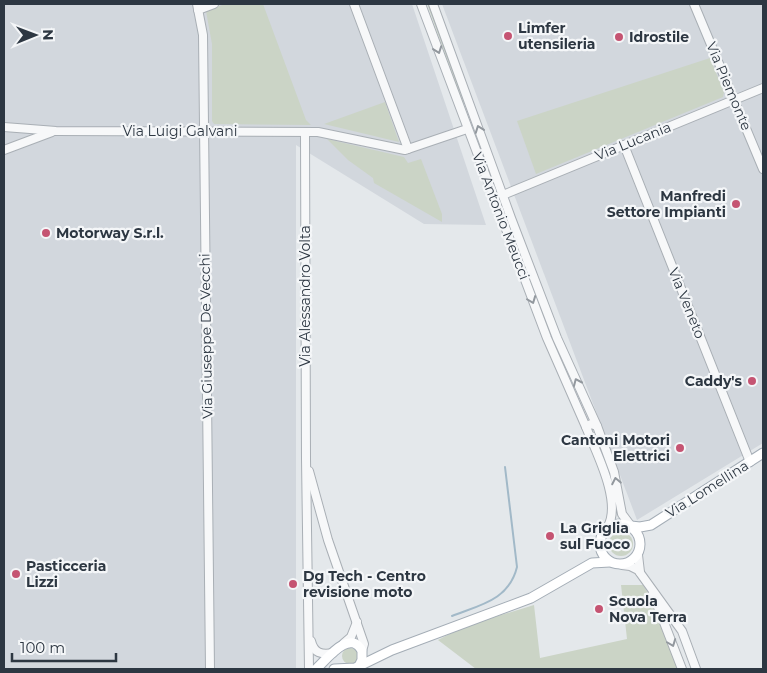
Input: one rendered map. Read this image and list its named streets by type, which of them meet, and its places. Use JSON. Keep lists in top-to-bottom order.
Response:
{
  "streets": {
    "main road": ["Via Lomellina"],
    "street": [
      "Via Piemonte",
      "Via Luigi Galvani",
      "Via Lucania",
      "Via Antonio Meucci",
      "Via Alessandro Volta",
      "Via Veneto",
      "Via Giuseppe De Vecchi"
    ]
  },
  "crossings": [
    ["Via Piemonte", "Via Lucania"],
    ["Via Luigi Galvani", "Via Alessandro Volta"],
    ["Via Luigi Galvani", "Via Giuseppe De Vecchi"],
    ["Via Lucania", "Via Antonio Meucci"],
    ["Via Lucania", "Via Veneto"],
    ["Via Antonio Meucci", "Via Lomellina"],
    ["Via Veneto", "Via Lomellina"]
  ],
  "places": [
    "Limfer utensileria",
    "Idrostile",
    "Manfredi Settore Impianti",
    "Motorway S.r.l.",
    "Caddy's",
    "Cantoni Motori Elettrici",
    "La Griglia sul Fuoco",
    "Pasticceria Lizzi",
    "Dg Tech - Centro revisione moto",
    "Scuola Nova Terra"
  ],
  "scale_bar": "100 m",
  "north": "right"
}
